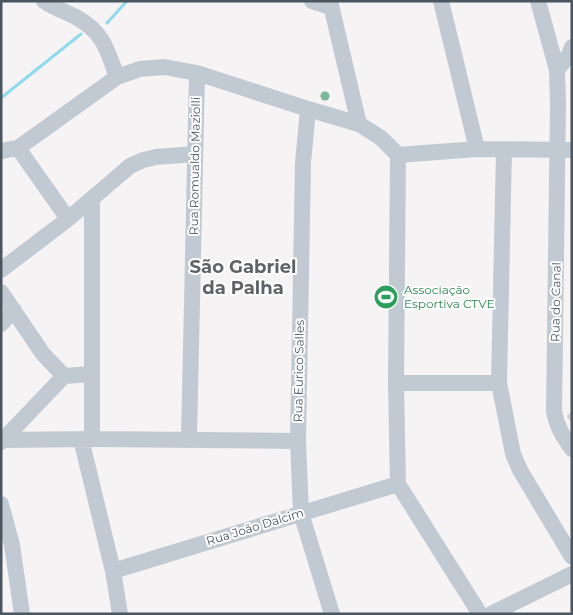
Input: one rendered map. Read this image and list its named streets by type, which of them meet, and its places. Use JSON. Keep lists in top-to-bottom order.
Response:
{
  "streets": {
    "street": [
      "Rua Romualdo Maziolli",
      "Rua do Canal",
      "Rua Eurico Salles",
      "Rua João Dalcim"
    ]
  },
  "crossings": [
    ["Rua Eurico Salles", "Rua João Dalcim"]
  ],
  "districts": ["São Gabriel da Palha"],
  "places": {
    "sports": ["Associação Esportiva CTVE"]
  }
}
